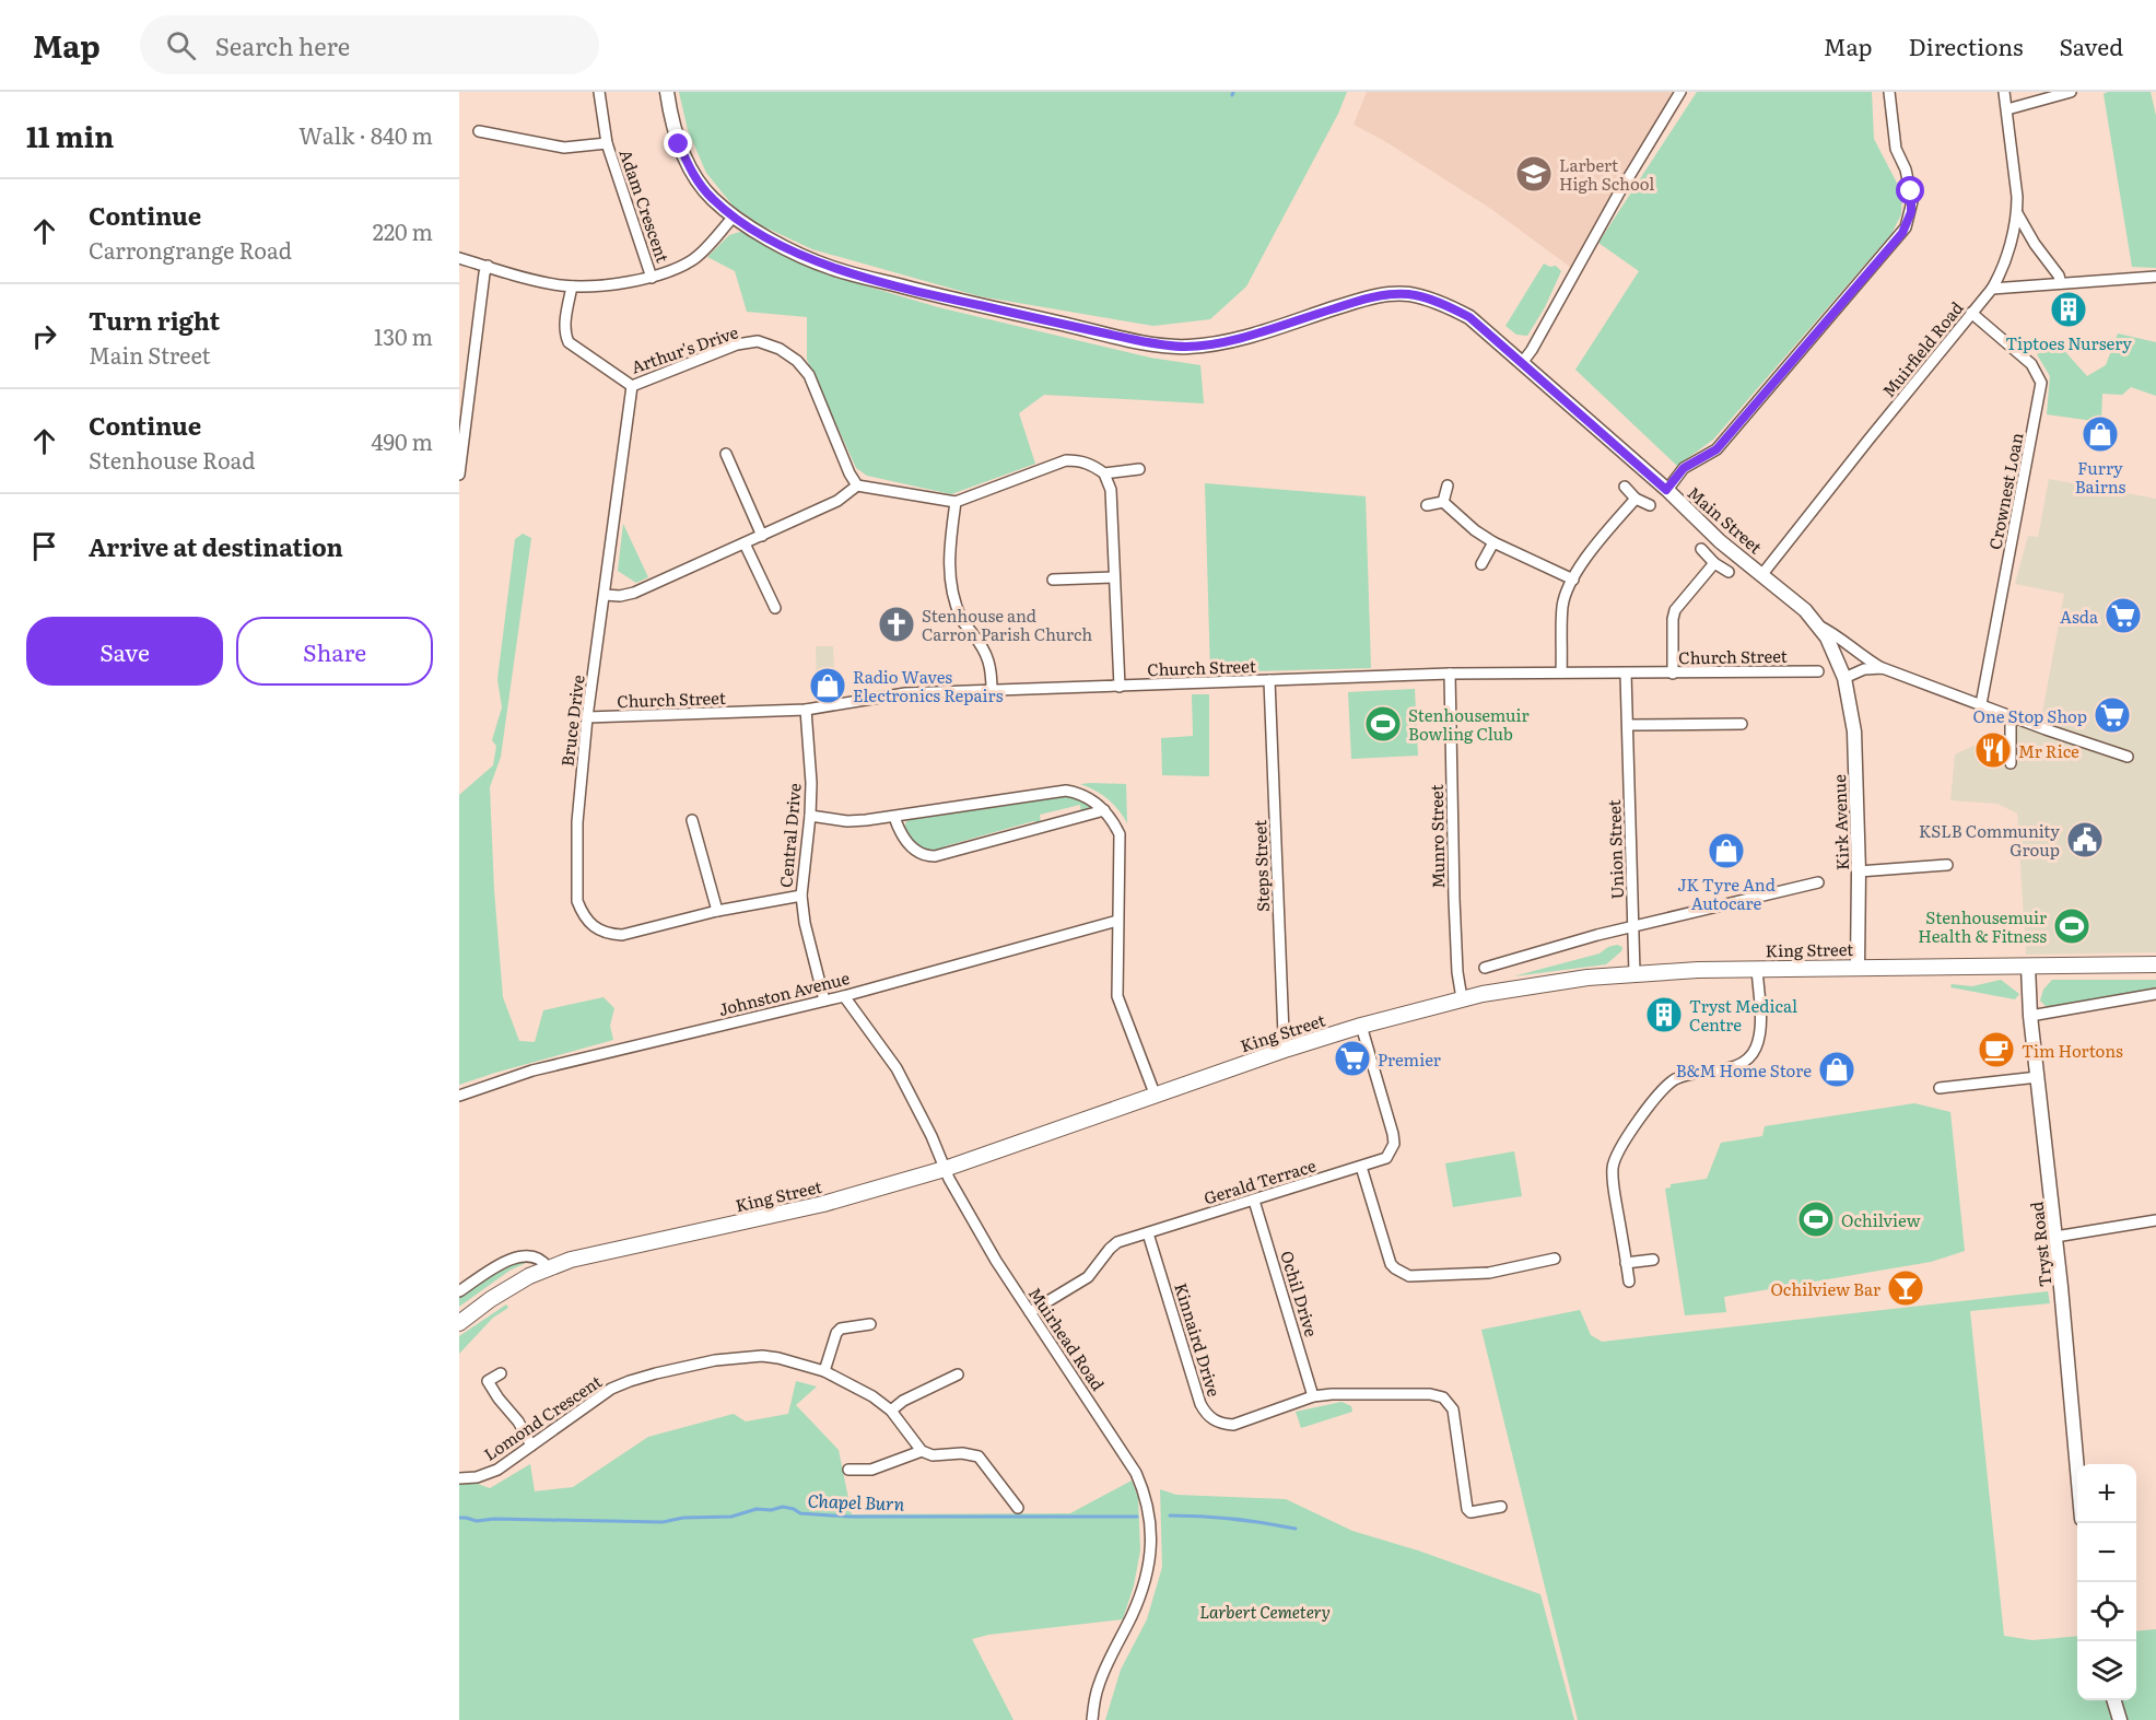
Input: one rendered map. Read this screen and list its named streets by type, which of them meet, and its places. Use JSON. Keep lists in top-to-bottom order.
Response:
{
  "streets": {
    "main road": ["King Street"],
    "street": [
      "Adam Crescent",
      "Arthur's Drive",
      "Muirfield Road",
      "Crownest Loan",
      "Main Street",
      "Church Street",
      "Bruce Drive",
      "Kirk Avenue",
      "Central Drive",
      "Munro Street",
      "Union Street",
      "Steps Street",
      "Johnston Avenue",
      "Gerald Terrace",
      "Tryst Road",
      "Ochil Drive",
      "Muirhead Road",
      "Kinnaird Drive",
      "Lomond Crescent"
    ]
  },
  "crossings": [
    ["Arthur's Drive", "Bruce Drive"],
    ["Muirfield Road", "Crownest Loan"],
    ["Muirfield Road", "Main Street"],
    ["Crownest Loan", "Main Street"],
    ["Main Street", "Kirk Avenue"],
    ["Church Street", "Bruce Drive"],
    ["Church Street", "Central Drive"],
    ["Church Street", "Munro Street"],
    ["Church Street", "Union Street"],
    ["Church Street", "Steps Street"],
    ["Bruce Drive", "Central Drive"],
    ["Kirk Avenue", "King Street"],
    ["Central Drive", "Johnston Avenue"],
    ["Munro Street", "King Street"],
    ["Union Street", "King Street"],
    ["Steps Street", "King Street"],
    ["King Street", "Gerald Terrace"],
    ["King Street", "Tryst Road"],
    ["King Street", "Muirhead Road"],
    ["Johnston Avenue", "Muirhead Road"],
    ["Gerald Terrace", "Ochil Drive"],
    ["Gerald Terrace", "Muirhead Road"],
    ["Gerald Terrace", "Kinnaird Drive"],
    ["Ochil Drive", "Kinnaird Drive"]
  ],
  "water": ["Chapel Burn"],
  "parks": ["Larbert Cemetery"],
  "places": {
    "school or university": ["Larbert High School"],
    "building": ["Tiptoes Nursery", "Tryst Medical Centre"],
    "shop": [
      "Furry Bairns",
      "Radio Waves Electronics Repairs",
      "JK Tyre And Autocare",
      "B&M Home Store"
    ],
    "supermarket": ["Asda", "One Stop Shop", "Premier"],
    "church": ["Stenhouse and Carron Parish Church"],
    "sports": ["Stenhousemuir Bowling Club", "Stenhousemuir Health & Fitness", "Ochilview"],
    "restaurant": ["Mr Rice"],
    "public building": ["KSLB Community Group"],
    "cafe": ["Tim Hortons"],
    "bar": ["Ochilview Bar"]
  },
  "page": {
    "header": "Map",
    "search": "Search here",
    "nav": ["Map", "Directions", "Saved"],
    "heading": ["11 min", "Walk · 840 m"],
    "list": [
      ["Continue", "Carrongrange Road", "220 m"],
      ["Turn right", "Main Street", "130 m"],
      ["Continue", "Stenhouse Road", "490 m"],
      "Arrive at destination"
    ],
    "buttons": ["Save", "Share"],
    "map_buttons": ["+", "−"]
  }
}
